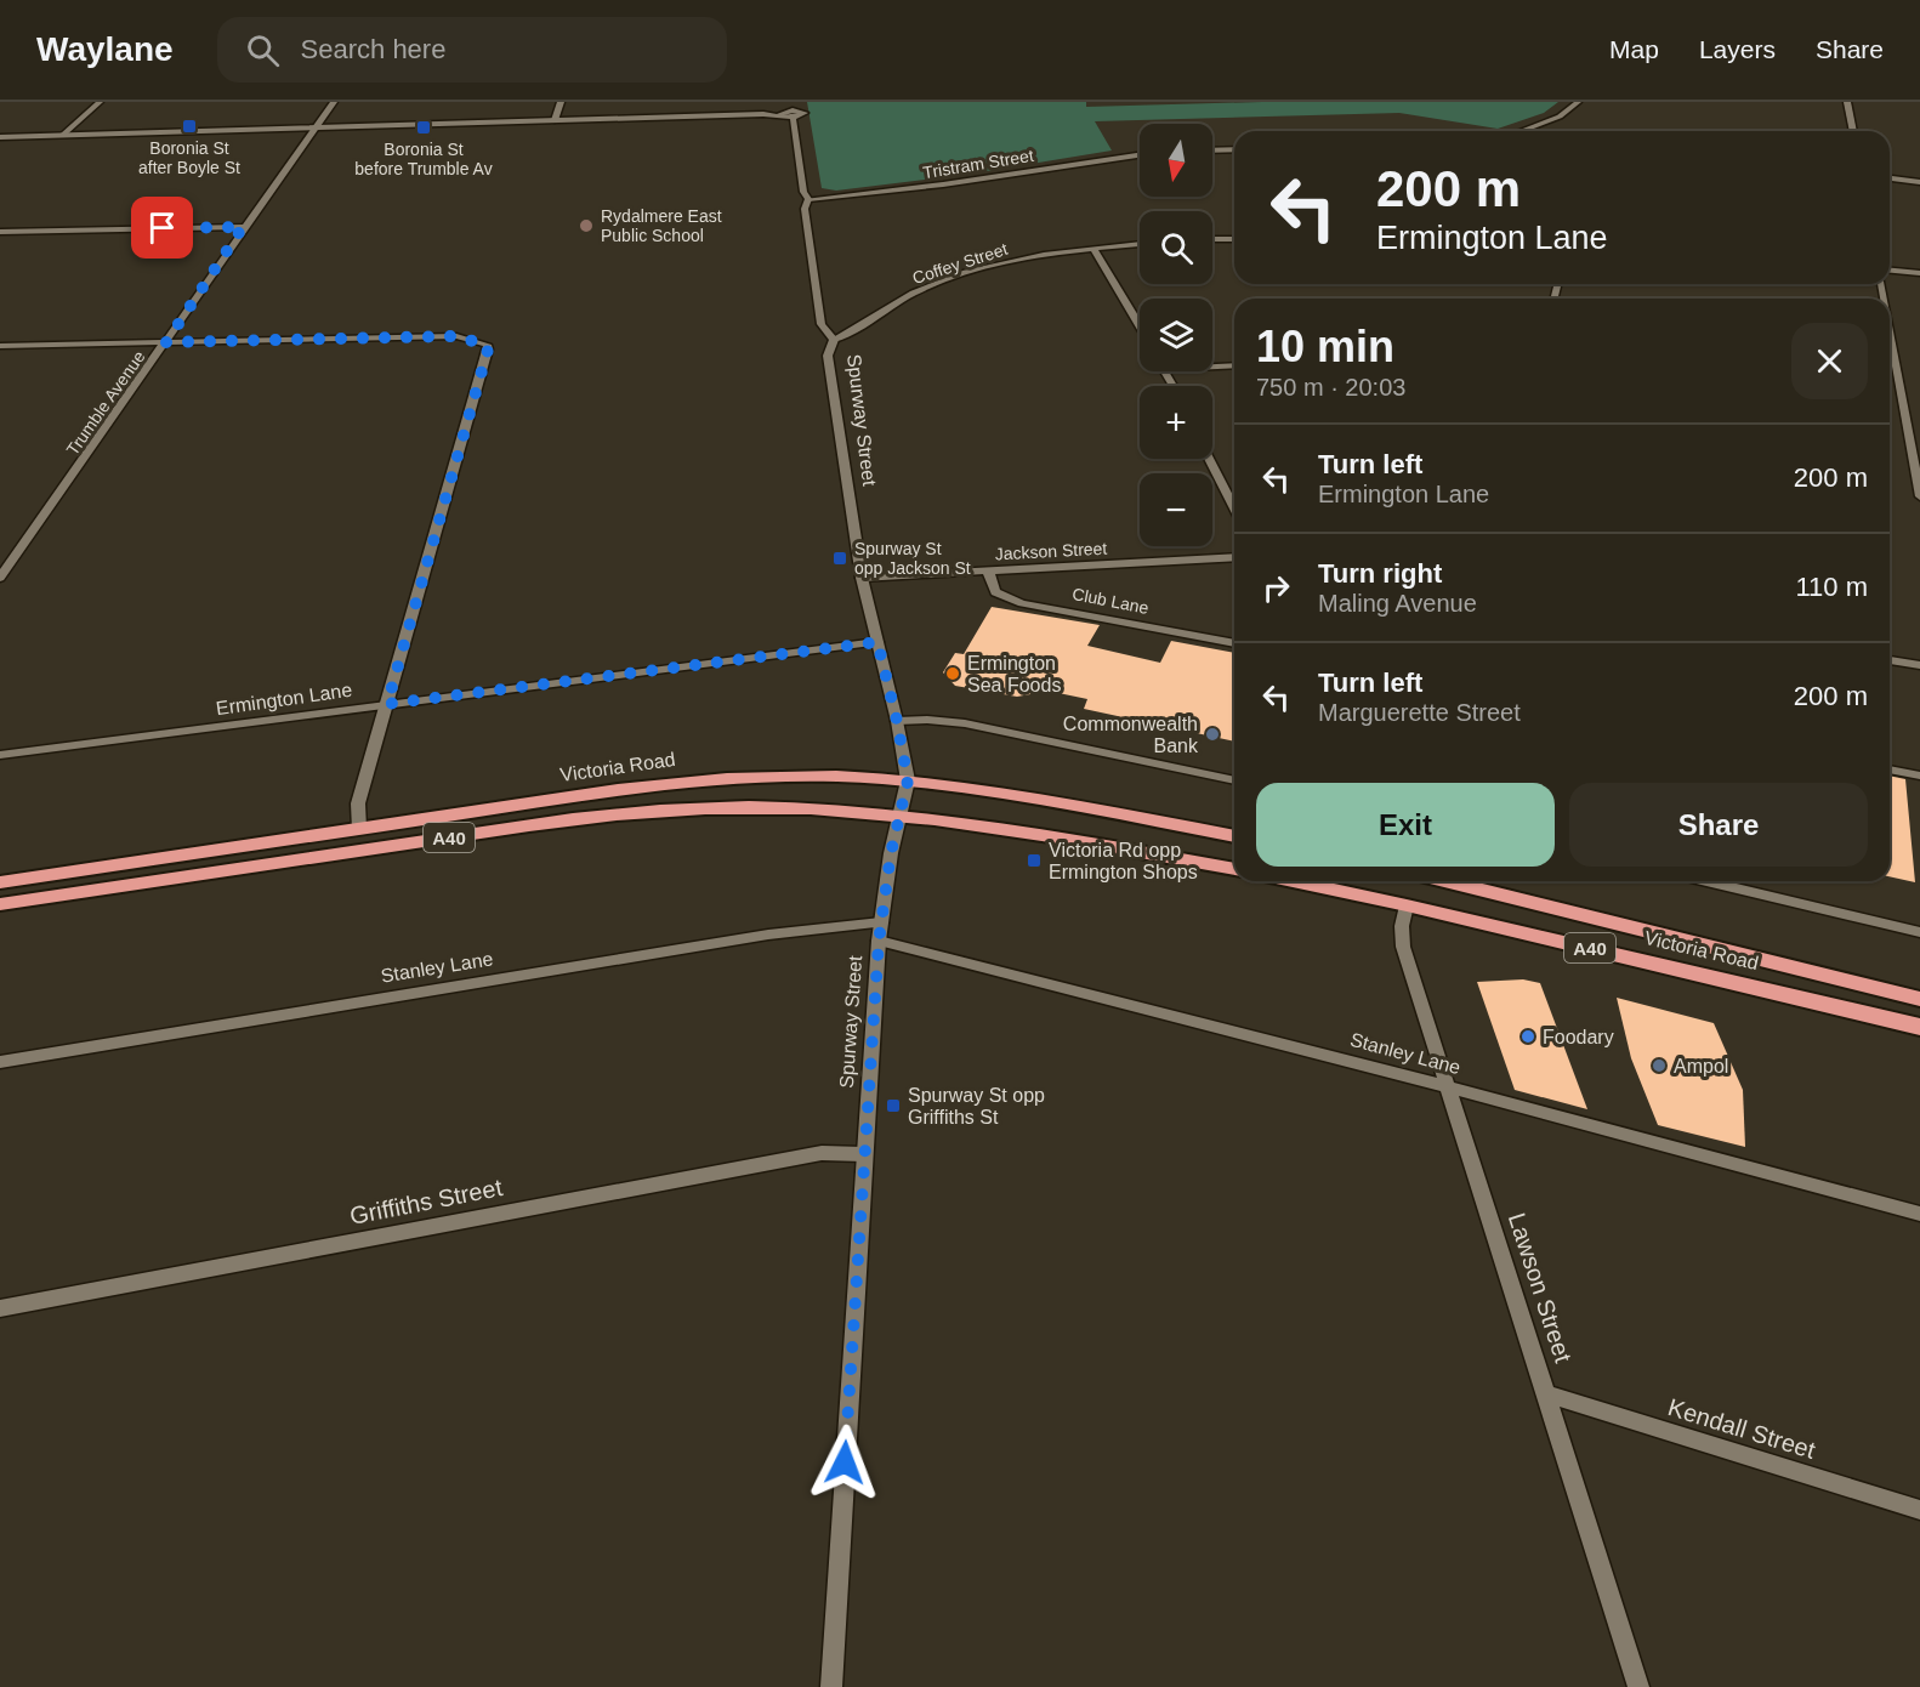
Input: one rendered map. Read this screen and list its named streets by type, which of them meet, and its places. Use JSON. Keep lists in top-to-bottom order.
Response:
{
  "streets": {
    "highway": ["Victoria Road", "A40"],
    "street": [
      "Tristram Street",
      "Coffey Street",
      "Trumble Avenue",
      "Spurway Street",
      "Jackson Street",
      "Club Lane",
      "Ermington Lane",
      "Stanley Lane",
      "Griffiths Street",
      "Lawson Street",
      "Kendall Street"
    ]
  },
  "crossings": [
    ["Tristram Street", "Spurway Street"],
    ["Coffey Street", "Spurway Street"],
    ["Spurway Street", "Jackson Street"],
    ["Spurway Street", "Ermington Lane"],
    ["Spurway Street", "Victoria Road"],
    ["Spurway Street", "A40"],
    ["Spurway Street", "Stanley Lane"],
    ["Spurway Street", "Griffiths Street"],
    ["Jackson Street", "Club Lane"],
    ["Victoria Road", "Lawson Street"],
    ["Stanley Lane", "Lawson Street"],
    ["Lawson Street", "Kendall Street"]
  ],
  "places": {
    "transit": [
      "Boronia St after Boyle St",
      "Boronia St before Trumble Av",
      "Spurway St opp Jackson St",
      "Victoria Rd opp Ermington Shops",
      "Spurway St opp Griffiths St"
    ],
    "other": [
      "Rydalmere East Public School",
      "Ermington Sea Foods",
      "Commonwealth Bank",
      "Foodary",
      "Ampol"
    ]
  },
  "north": "bottom",
  "page": {
    "header": "Waylane",
    "search": "Search here",
    "nav": ["Map", "Layers", "Share"],
    "map_buttons": ["+", "−"],
    "turn": ["200 m", "Ermington Lane"],
    "heading": ["10 min", "750 m · 20:03"],
    "list": [
      {
        "name": "Turn left",
        "note": "Ermington Lane",
        "value": "200 m"
      },
      {
        "name": "Turn right",
        "note": "Maling Avenue",
        "value": "110 m"
      },
      {
        "name": "Turn left",
        "note": "Marguerette Street",
        "value": "200 m"
      }
    ],
    "buttons": ["Exit", "Share"]
  }
}
